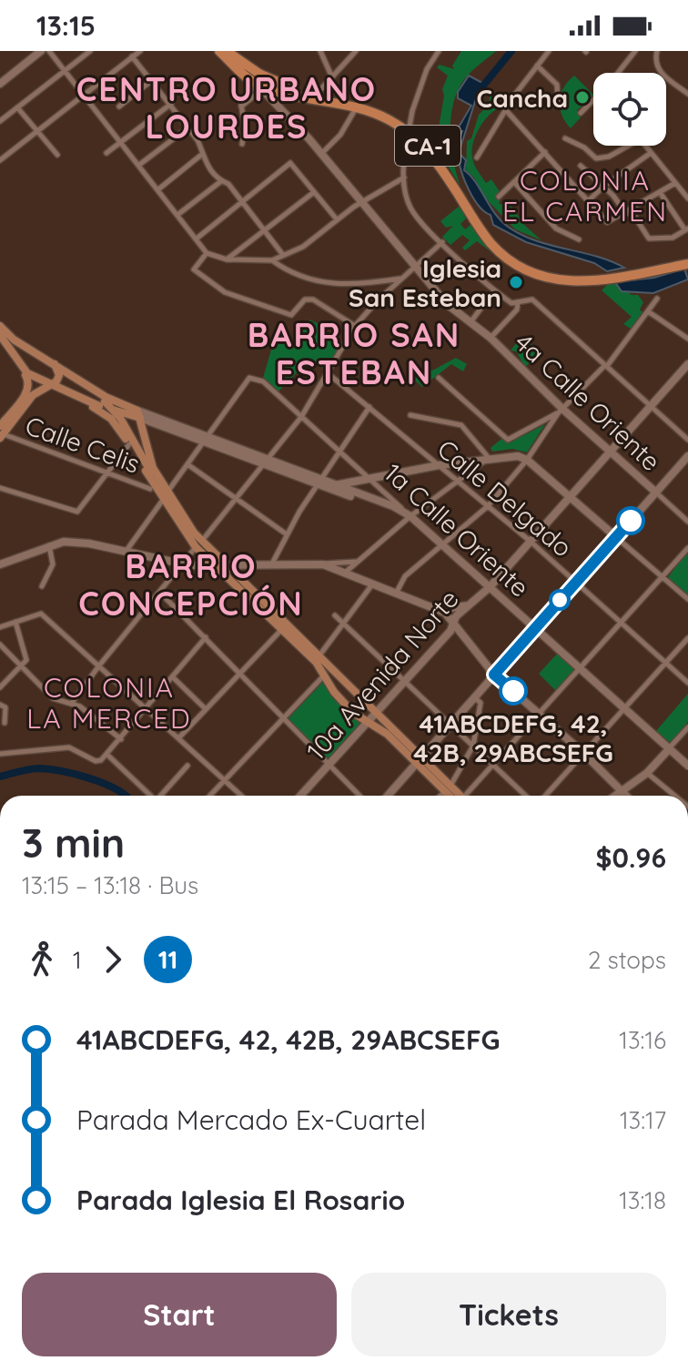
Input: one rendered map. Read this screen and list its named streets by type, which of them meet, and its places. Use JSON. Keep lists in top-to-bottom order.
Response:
{
  "streets": {
    "highway": ["CA-1"],
    "street": [
      "4a Calle Oriente",
      "Calle Celis",
      "Calle Delgado",
      "1a Calle Oriente",
      "10a Avenida Norte"
    ]
  },
  "crossings": [
    ["CA-1", "4a Calle Oriente"],
    ["4a Calle Oriente", "10a Avenida Norte"],
    ["Calle Delgado", "10a Avenida Norte"],
    ["1a Calle Oriente", "10a Avenida Norte"]
  ],
  "districts": [
    "CENTRO URBANO LOURDES",
    "COLONIA EL CARMEN",
    "BARRIO SAN ESTEBAN",
    "BARRIO CONCEPCIÓN",
    "COLONIA LA MERCED"
  ],
  "places": ["Cancha", "Iglesia San Esteban", "41ABCDEFG, 42, 42B, 29ABCSEFG"],
  "lines": ["bus line 11"],
  "page": {
    "status": "13:15",
    "heading": ["3 min", "13:15 – 13:18 · Bus", "$0.96"],
    "legs": ["1", "11", "2 stops"],
    "list": [
      {
        "name": "41ABCDEFG, 42, 42B, 29ABCSEFG",
        "value": "13:16"
      },
      {
        "name": "Parada Mercado Ex-Cuartel",
        "value": "13:17"
      },
      {
        "name": "Parada Iglesia El Rosario",
        "value": "13:18"
      }
    ],
    "buttons": ["Start", "Tickets"]
  }
}
